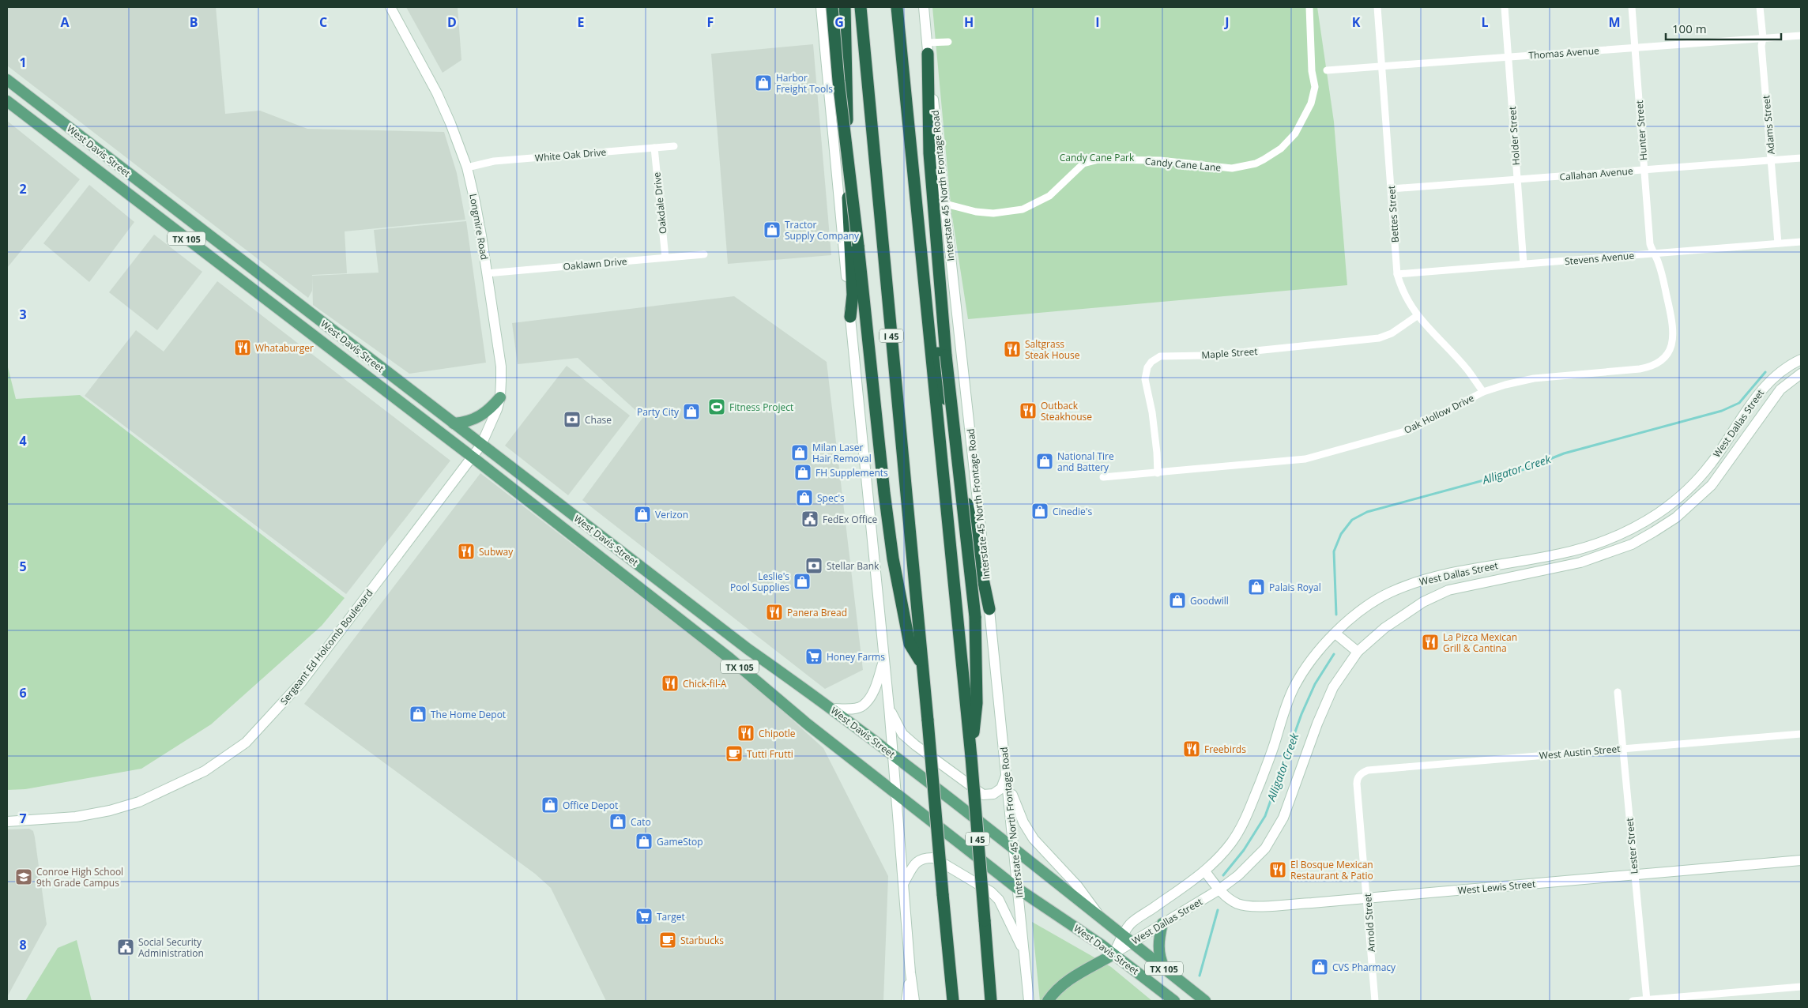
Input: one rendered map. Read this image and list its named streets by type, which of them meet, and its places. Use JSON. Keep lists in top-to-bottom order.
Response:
{
  "streets": {
    "highway": ["I 45"],
    "main road": ["West Davis Street", "TX 105"],
    "street": [
      "Thomas Avenue",
      "Adams Street",
      "Hunter Street",
      "Holder Street",
      "White Oak Drive",
      "Candy Cane Lane",
      "Callahan Avenue",
      "Interstate 45 North Frontage Road",
      "Oakdale Drive",
      "Bettes Street",
      "Longmire Road",
      "Stevens Avenue",
      "Oaklawn Drive",
      "Maple Street",
      "Oak Hollow Drive",
      "West Dallas Street",
      "Sergeant Ed Holcomb Boulevard",
      "West Austin Street",
      "Lester Street",
      "West Lewis Street",
      "Arnold Street"
    ]
  },
  "crossings": [
    ["Thomas Avenue", "Adams Street"],
    ["Thomas Avenue", "Hunter Street"],
    ["Thomas Avenue", "Holder Street"],
    ["Thomas Avenue", "Bettes Street"],
    ["Adams Street", "Callahan Avenue"],
    ["Adams Street", "Stevens Avenue"],
    ["Hunter Street", "Callahan Avenue"],
    ["Hunter Street", "Stevens Avenue"],
    ["Hunter Street", "Oak Hollow Drive"],
    ["Holder Street", "Callahan Avenue"],
    ["Holder Street", "Stevens Avenue"],
    ["West Davis Street", "Interstate 45 North Frontage Road"],
    ["West Davis Street", "Longmire Road"],
    ["West Davis Street", "West Dallas Street"],
    ["West Davis Street", "Sergeant Ed Holcomb Boulevard"],
    ["White Oak Drive", "Oakdale Drive"],
    ["White Oak Drive", "Longmire Road"],
    ["Candy Cane Lane", "Interstate 45 North Frontage Road"],
    ["Callahan Avenue", "Bettes Street"],
    ["Oakdale Drive", "Oaklawn Drive"],
    ["Bettes Street", "Stevens Avenue"],
    ["Bettes Street", "Maple Street"],
    ["Bettes Street", "Oak Hollow Drive"],
    ["Longmire Road", "Oaklawn Drive"],
    ["Longmire Road", "Sergeant Ed Holcomb Boulevard"],
    ["Stevens Avenue", "Oak Hollow Drive"],
    ["Maple Street", "Oak Hollow Drive"],
    ["West Dallas Street", "West Lewis Street"],
    ["West Austin Street", "Lester Street"],
    ["West Austin Street", "Arnold Street"],
    ["Lester Street", "West Lewis Street"],
    ["West Lewis Street", "Arnold Street"]
  ],
  "water": ["Alligator Creek"],
  "parks": ["Candy Cane Park"],
  "places": {
    "shop": [
      "Harbor Freight Tools",
      "Tractor Supply Company",
      "Party City",
      "Milan Laser Hair Removal",
      "National Tire and Battery",
      "FH Supplements",
      "Spec's",
      "Cinedie's",
      "Verizon",
      "Leslie's Pool Supplies",
      "Palais Royal",
      "Goodwill",
      "The Home Depot",
      "Office Depot",
      "Cato",
      "GameStop",
      "CVS Pharmacy"
    ],
    "restaurant": [
      "Whataburger",
      "Saltgrass Steak House",
      "Outback Steakhouse",
      "Subway",
      "Panera Bread",
      "La Pizca Mexican Grill & Cantina",
      "Chick-fil-A",
      "Chipotle",
      "Freebirds",
      "El Bosque Mexican Restaurant & Patio"
    ],
    "sports": ["Fitness Project"],
    "bank": ["Chase", "Stellar Bank"],
    "public building": ["FedEx Office", "Social Security Administration"],
    "supermarket": ["Honey Farms", "Target"],
    "cafe": ["Tutti Frutti", "Starbucks"],
    "school or university": ["Conroe High School 9th Grade Campus"]
  },
  "scale_bar": "100 m",
  "grid": {
    "columns": [
      "A",
      "B",
      "C",
      "D",
      "E",
      "F",
      "G",
      "H",
      "I",
      "J",
      "K",
      "L",
      "M"
    ],
    "rows": [
      "1",
      "2",
      "3",
      "4",
      "5",
      "6",
      "7",
      "8"
    ]
  }
}
